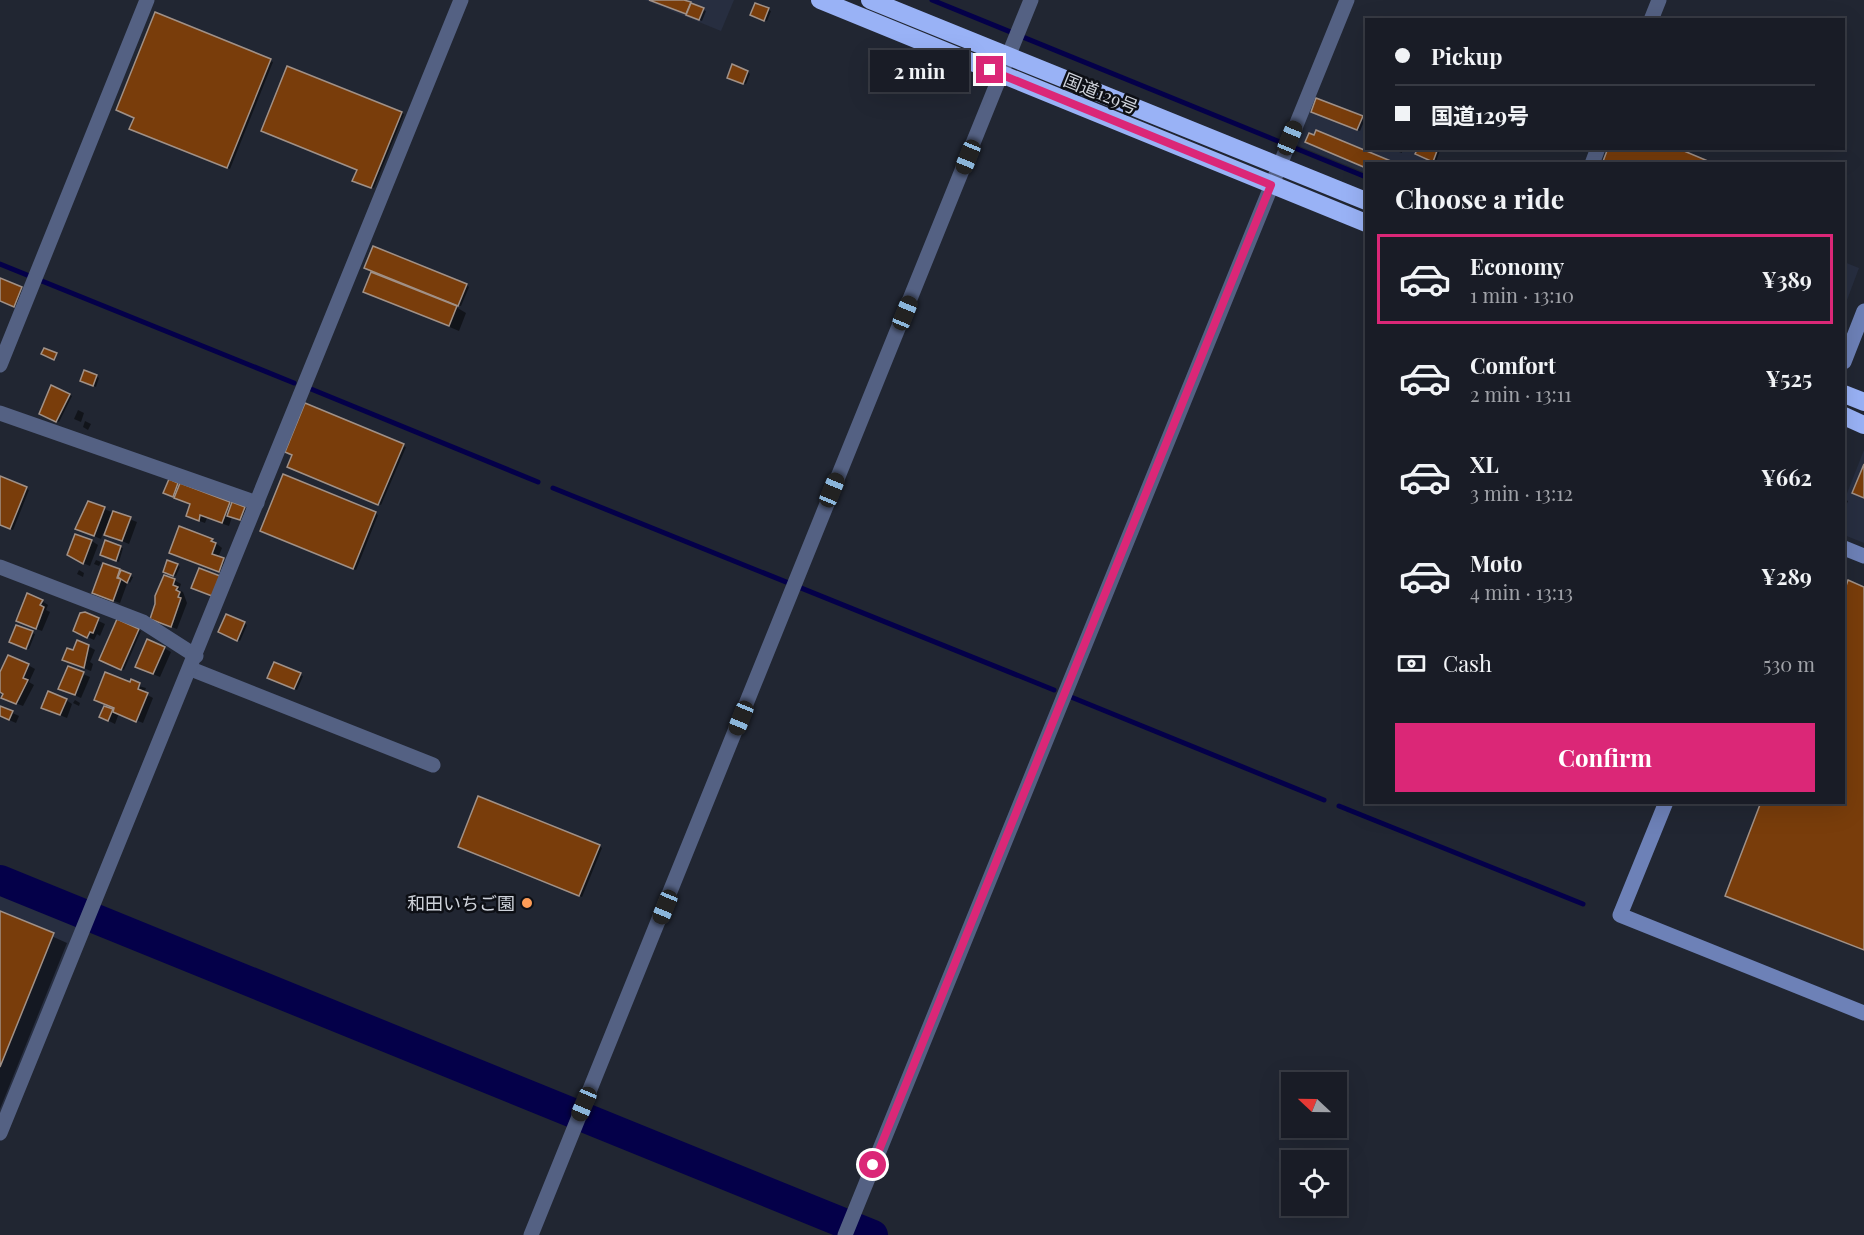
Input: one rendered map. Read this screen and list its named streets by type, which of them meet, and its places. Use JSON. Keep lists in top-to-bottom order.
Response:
{
  "streets": {
    "highway": ["国道129号"]
  },
  "places": ["和田いちご園"],
  "north": "left",
  "page": {
    "banner": ["Pickup", "国道129号"],
    "bubble": "2 min",
    "heading": "Choose a ride",
    "list": [
      {
        "name": "Economy",
        "note": "1 min · 13:10",
        "value": "¥389"
      },
      {
        "name": "Comfort",
        "note": "2 min · 13:11",
        "value": "¥525"
      },
      {
        "name": "XL",
        "note": "3 min · 13:12",
        "value": "¥662"
      },
      {
        "name": "Moto",
        "note": "4 min · 13:13",
        "value": "¥289"
      }
    ],
    "pay": ["Cash", "530 m"],
    "buttons": "Confirm"
  }
}
